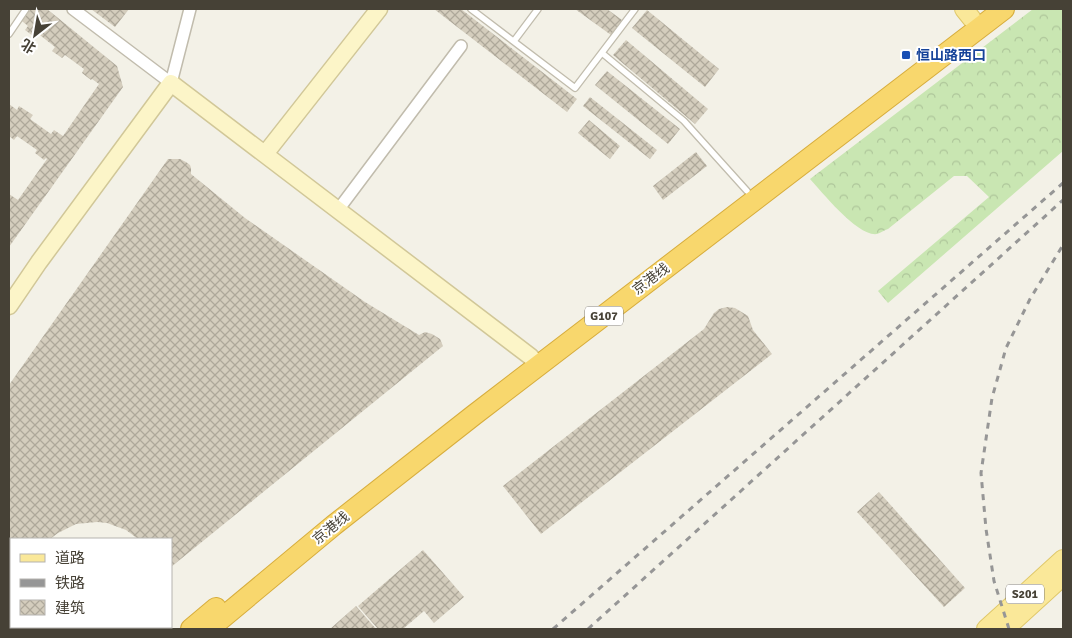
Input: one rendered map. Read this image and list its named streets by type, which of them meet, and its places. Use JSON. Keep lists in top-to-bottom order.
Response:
{
  "streets": {
    "highway": ["京港线", "G107"],
    "main road": ["S201"]
  },
  "places": {
    "transit": ["恒山路西口"]
  },
  "legend": ["道路", "铁路", "建筑"],
  "north": "bottom left"
}
